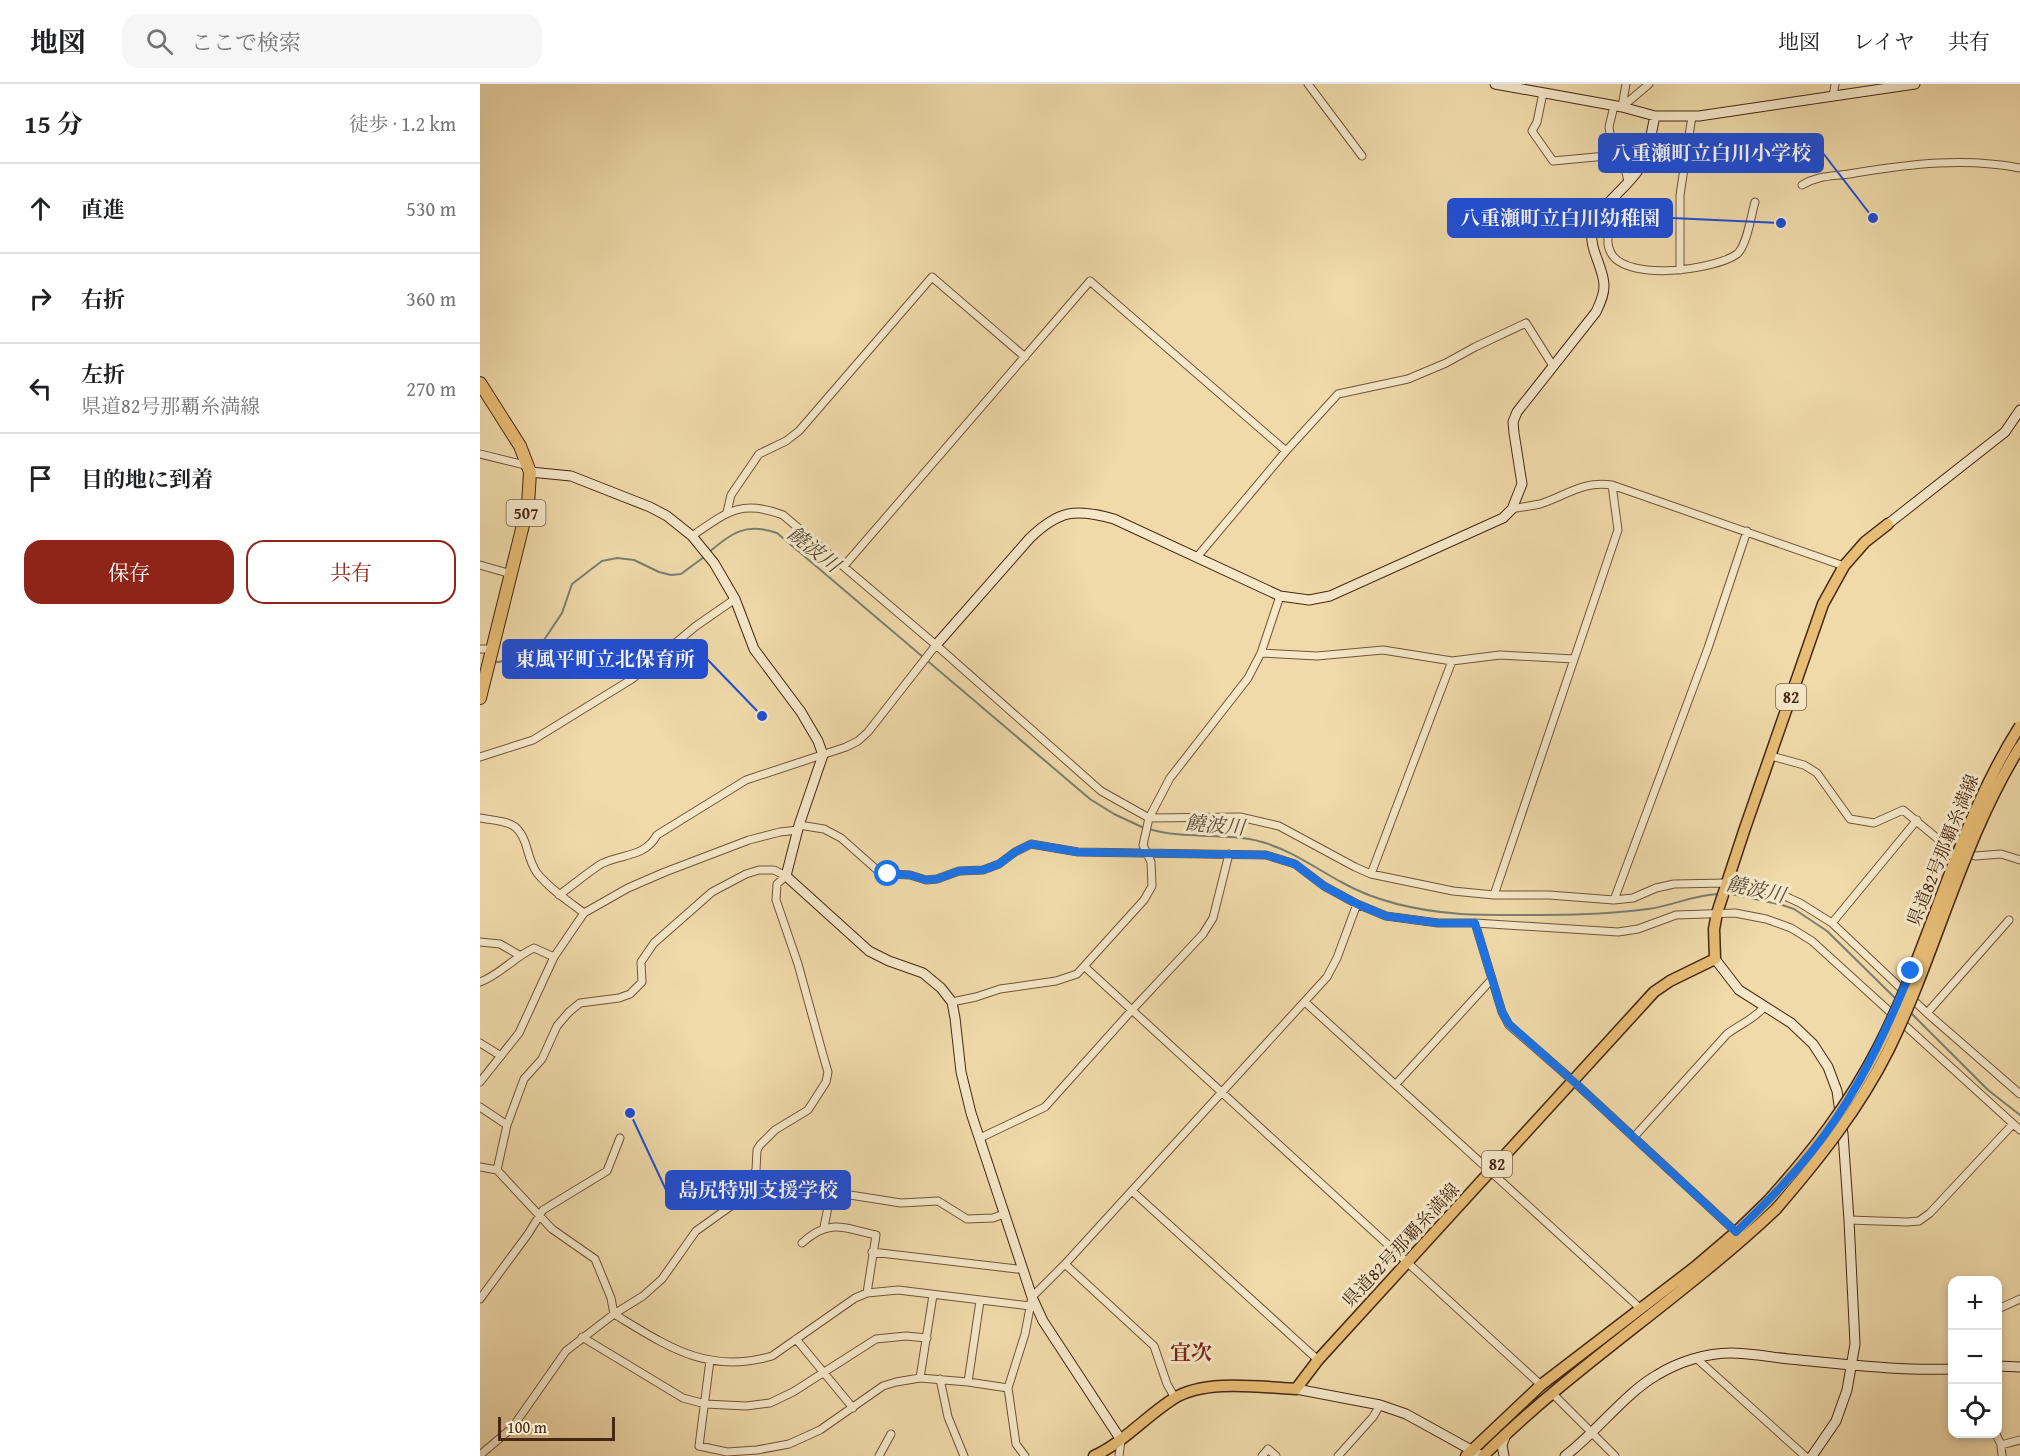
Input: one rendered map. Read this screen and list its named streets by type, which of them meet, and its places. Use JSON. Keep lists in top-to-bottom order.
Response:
{
  "streets": {
    "highway": ["507"],
    "main road": ["82", "県道82号那覇糸満線"]
  },
  "crossings": [
    ["82", "県道82号那覇糸満線"]
  ],
  "districts": ["宜次"],
  "water": ["饒波川"],
  "places": [
    "八重瀬町立白川小学校",
    "八重瀬町立白川幼稚園",
    "東風平町立北保育所",
    "島尻特別支援学校"
  ],
  "scale_bar": "100 m",
  "page": {
    "header": "地図",
    "search": "ここで検索",
    "nav": ["地図", "レイヤ", "共有"],
    "heading": ["15 分", "徒歩 · 1.2 km"],
    "list": [
      ["直進", "530 m"],
      ["右折", "360 m"],
      ["左折", "県道82号那覇糸満線", "270 m"],
      "目的地に到着"
    ],
    "buttons": ["保存", "共有"],
    "map_buttons": ["+", "−"],
    "scale": "100 m"
  }
}
